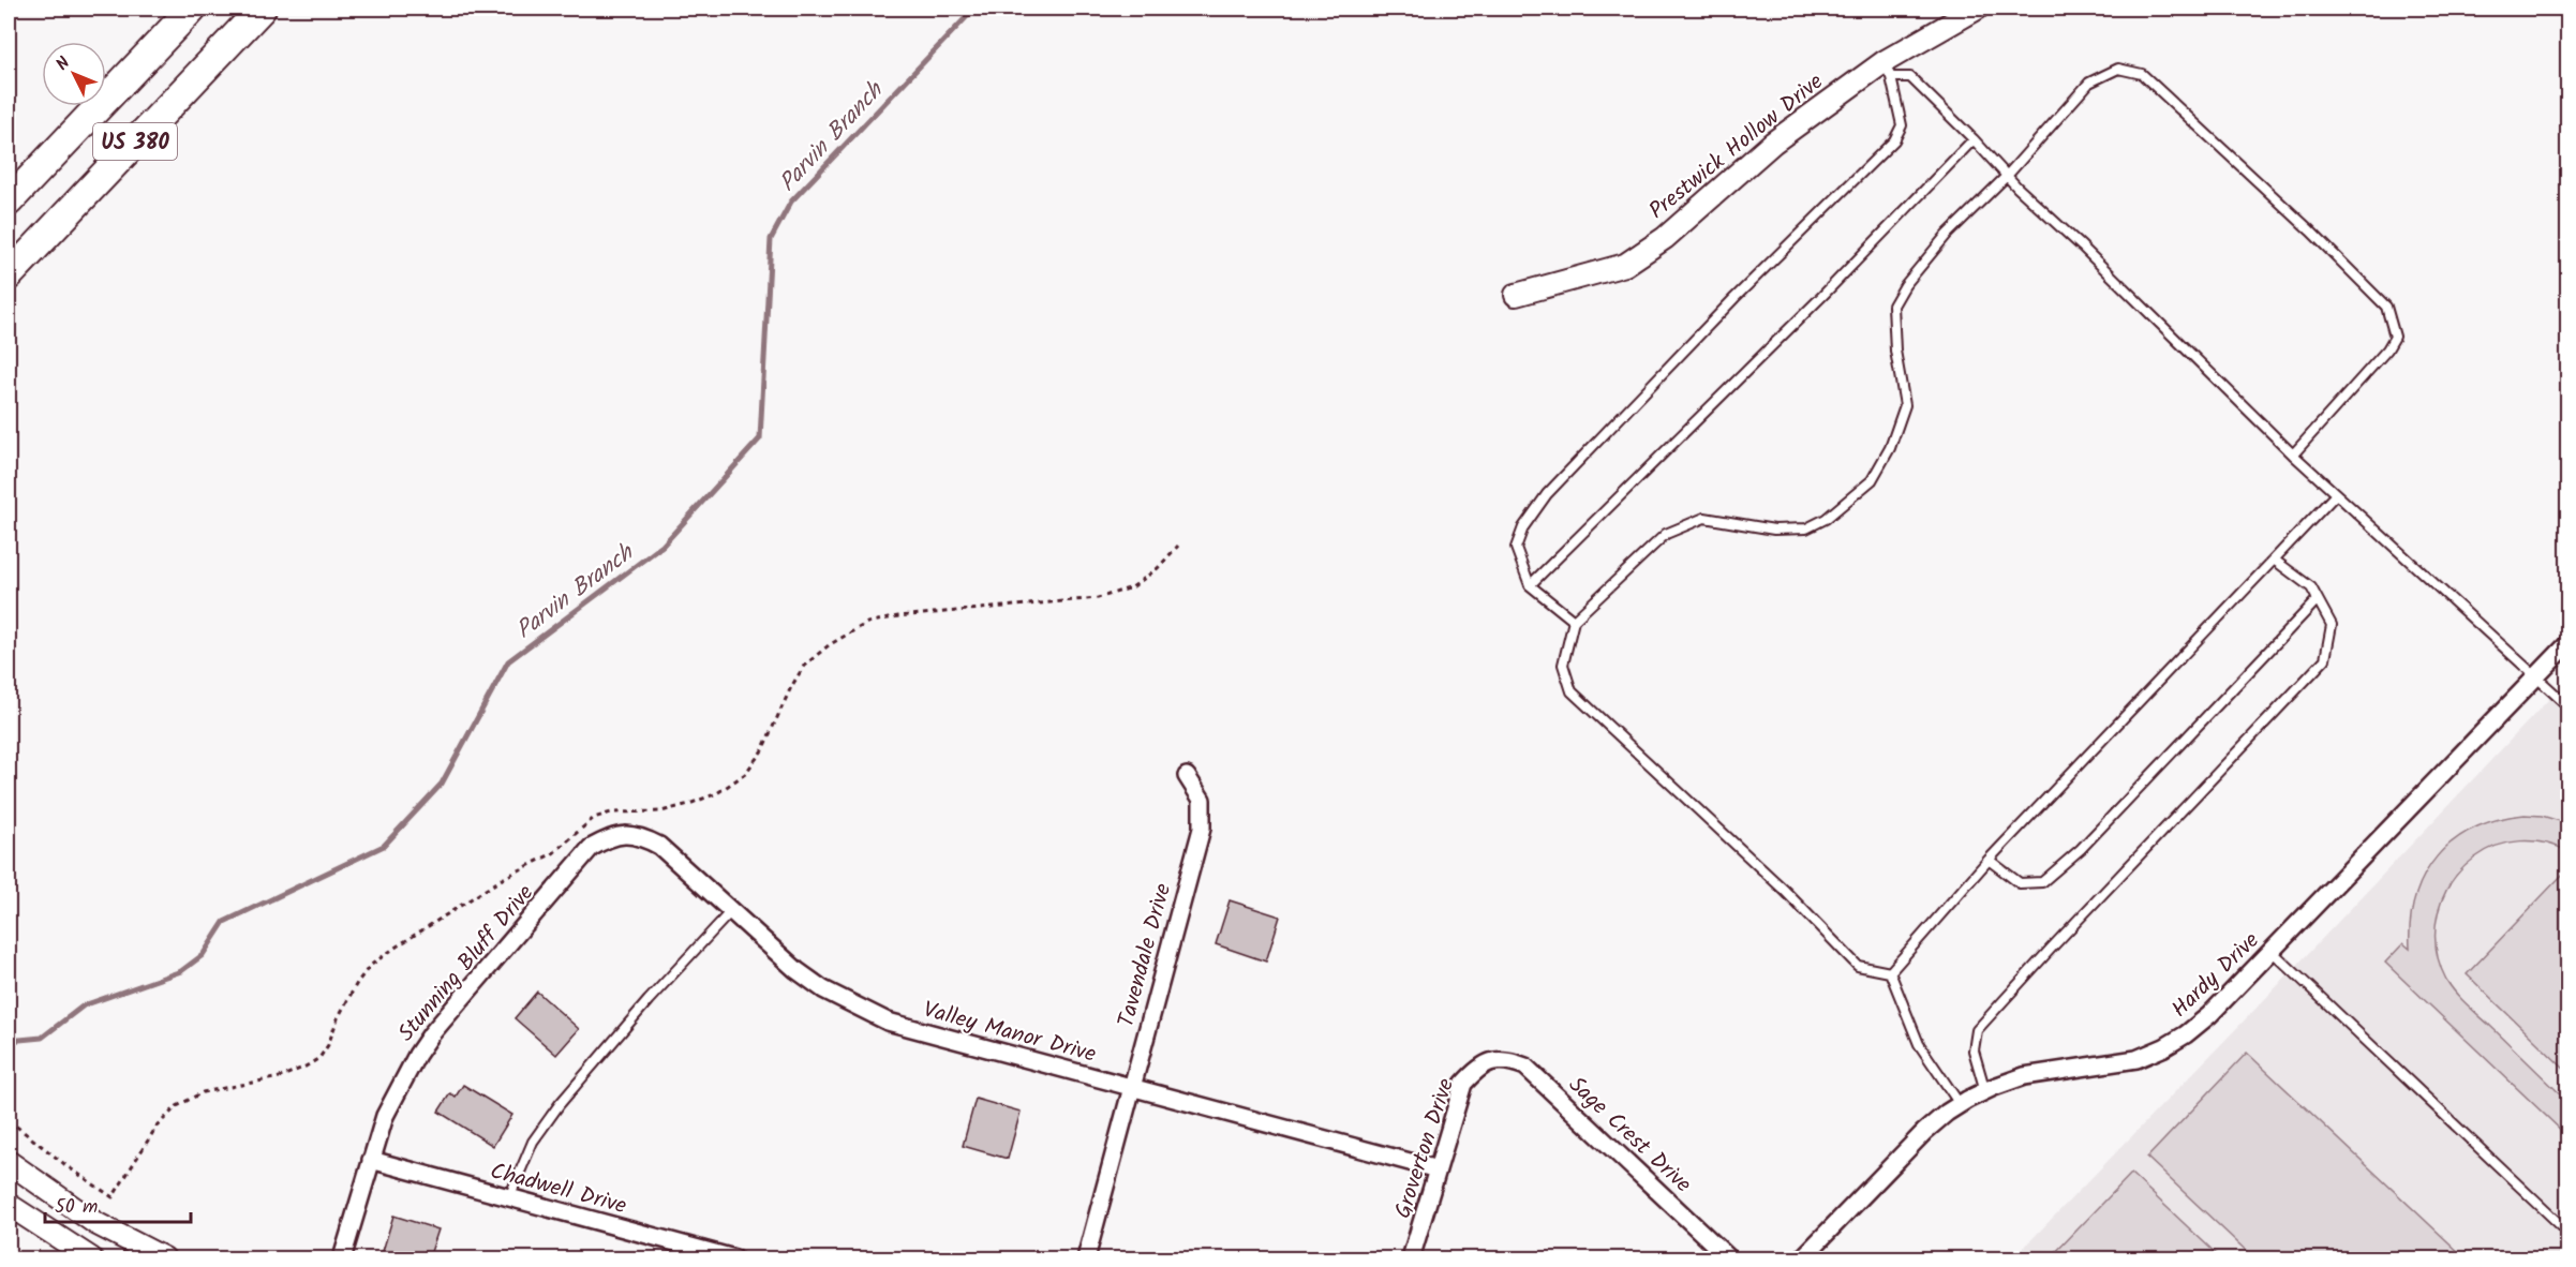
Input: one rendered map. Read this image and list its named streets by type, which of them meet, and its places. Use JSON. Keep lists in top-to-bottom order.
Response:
{
  "streets": {
    "highway": ["US 380"],
    "street": [
      "Prestwick Hollow Drive",
      "Tavendale Drive",
      "Stunning Bluff Drive",
      "Hardy Drive",
      "Valley Manor Drive",
      "Sage Crest Drive",
      "Groverton Drive",
      "Chadwell Drive"
    ]
  },
  "crossings": [
    ["Tavendale Drive", "Valley Manor Drive"],
    ["Stunning Bluff Drive", "Valley Manor Drive"],
    ["Stunning Bluff Drive", "Chadwell Drive"],
    ["Valley Manor Drive", "Groverton Drive"],
    ["Sage Crest Drive", "Groverton Drive"]
  ],
  "water": ["Parvin Branch"],
  "scale_bar": "50 m",
  "north": "top left"
}
